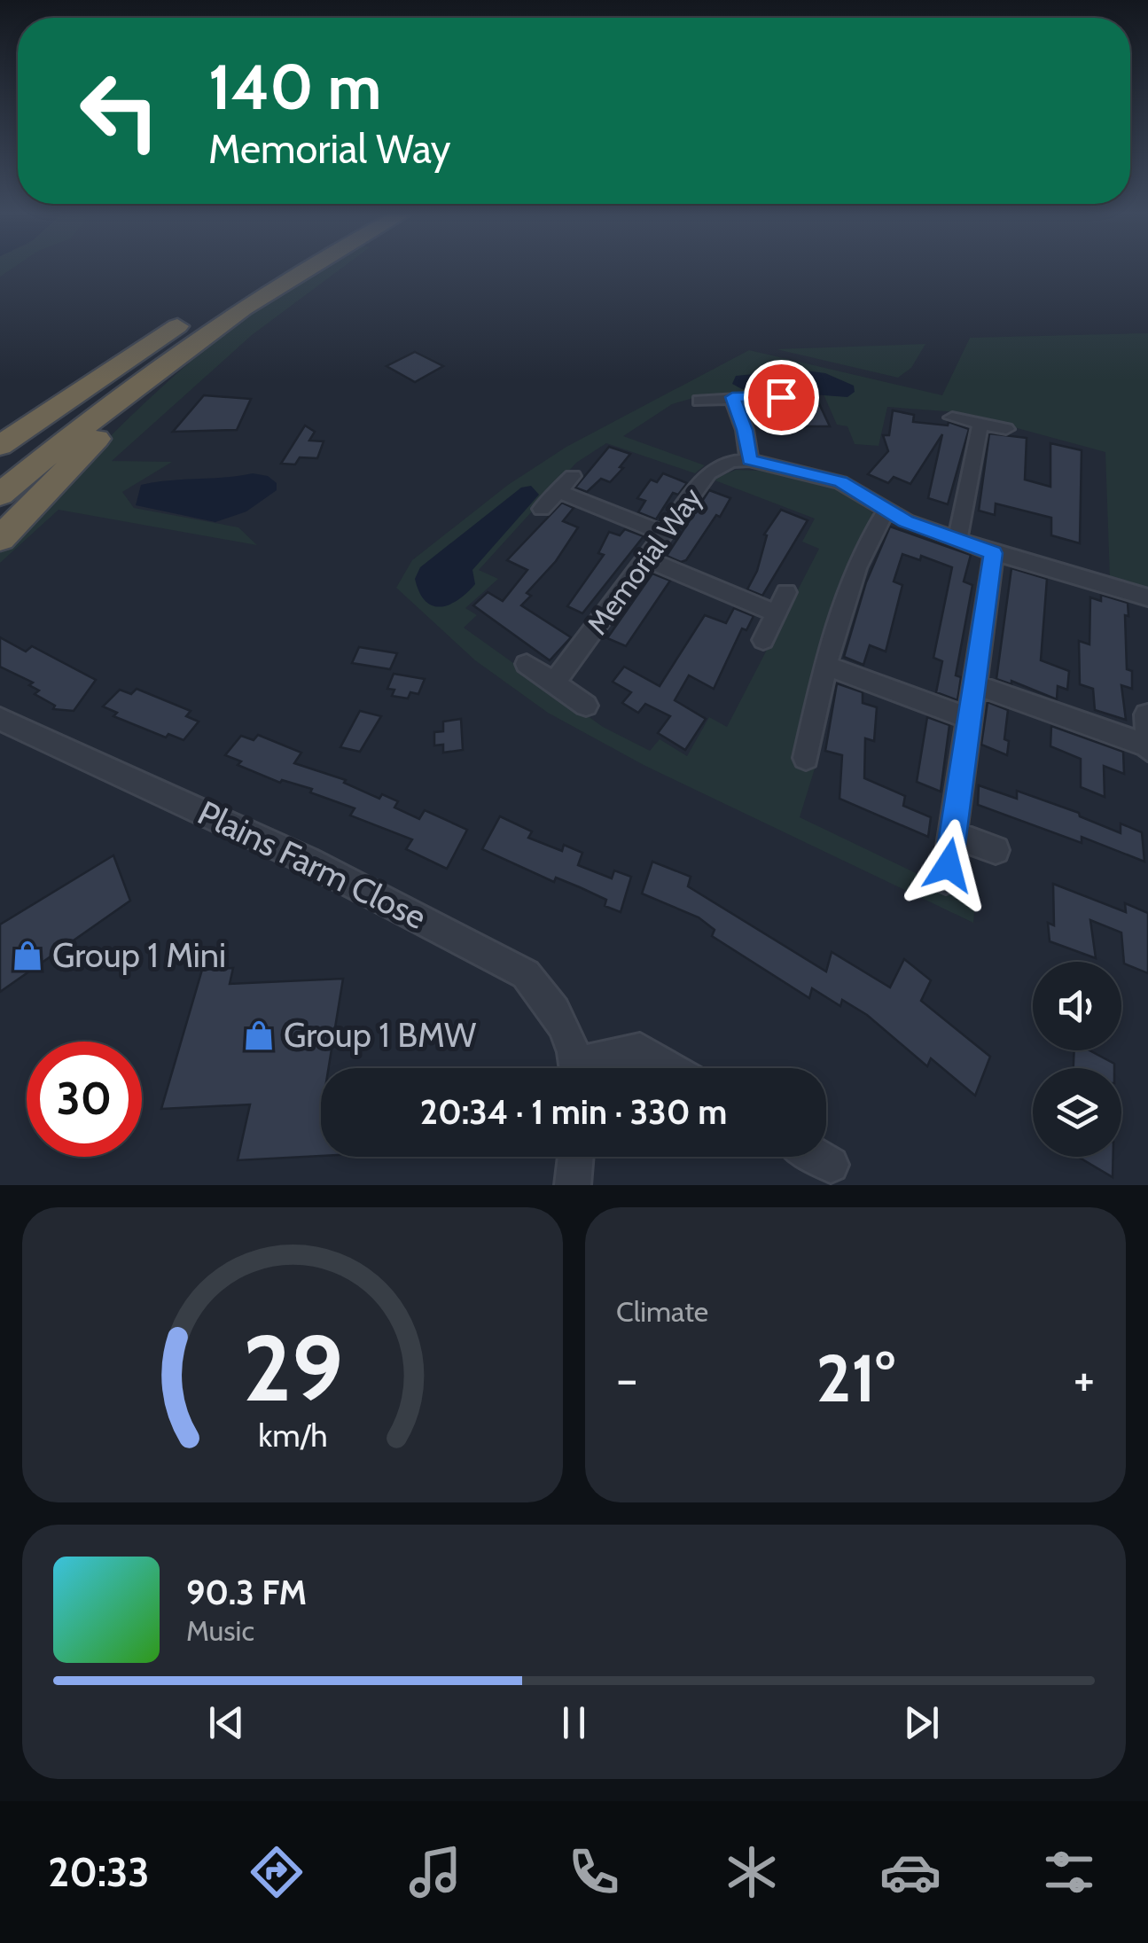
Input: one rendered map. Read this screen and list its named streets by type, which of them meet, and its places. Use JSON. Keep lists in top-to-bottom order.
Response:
{
  "streets": {
    "street": ["Memorial Way", "Plains Farm Close"]
  },
  "places": {
    "shop": ["Group 1 Mini", "Group 1 BMW"]
  },
  "page": {
    "turn": ["140 m", "Memorial Way"],
    "limit": "30",
    "trip": "20:34 · 1 min · 330 m",
    "tile": "Climate",
    "heat": ["−", "21°", "+"],
    "song": ["90.3 FM", "Music"],
    "tabs": "20:33",
    "gauge": ["29", "km/h"]
  }
}
